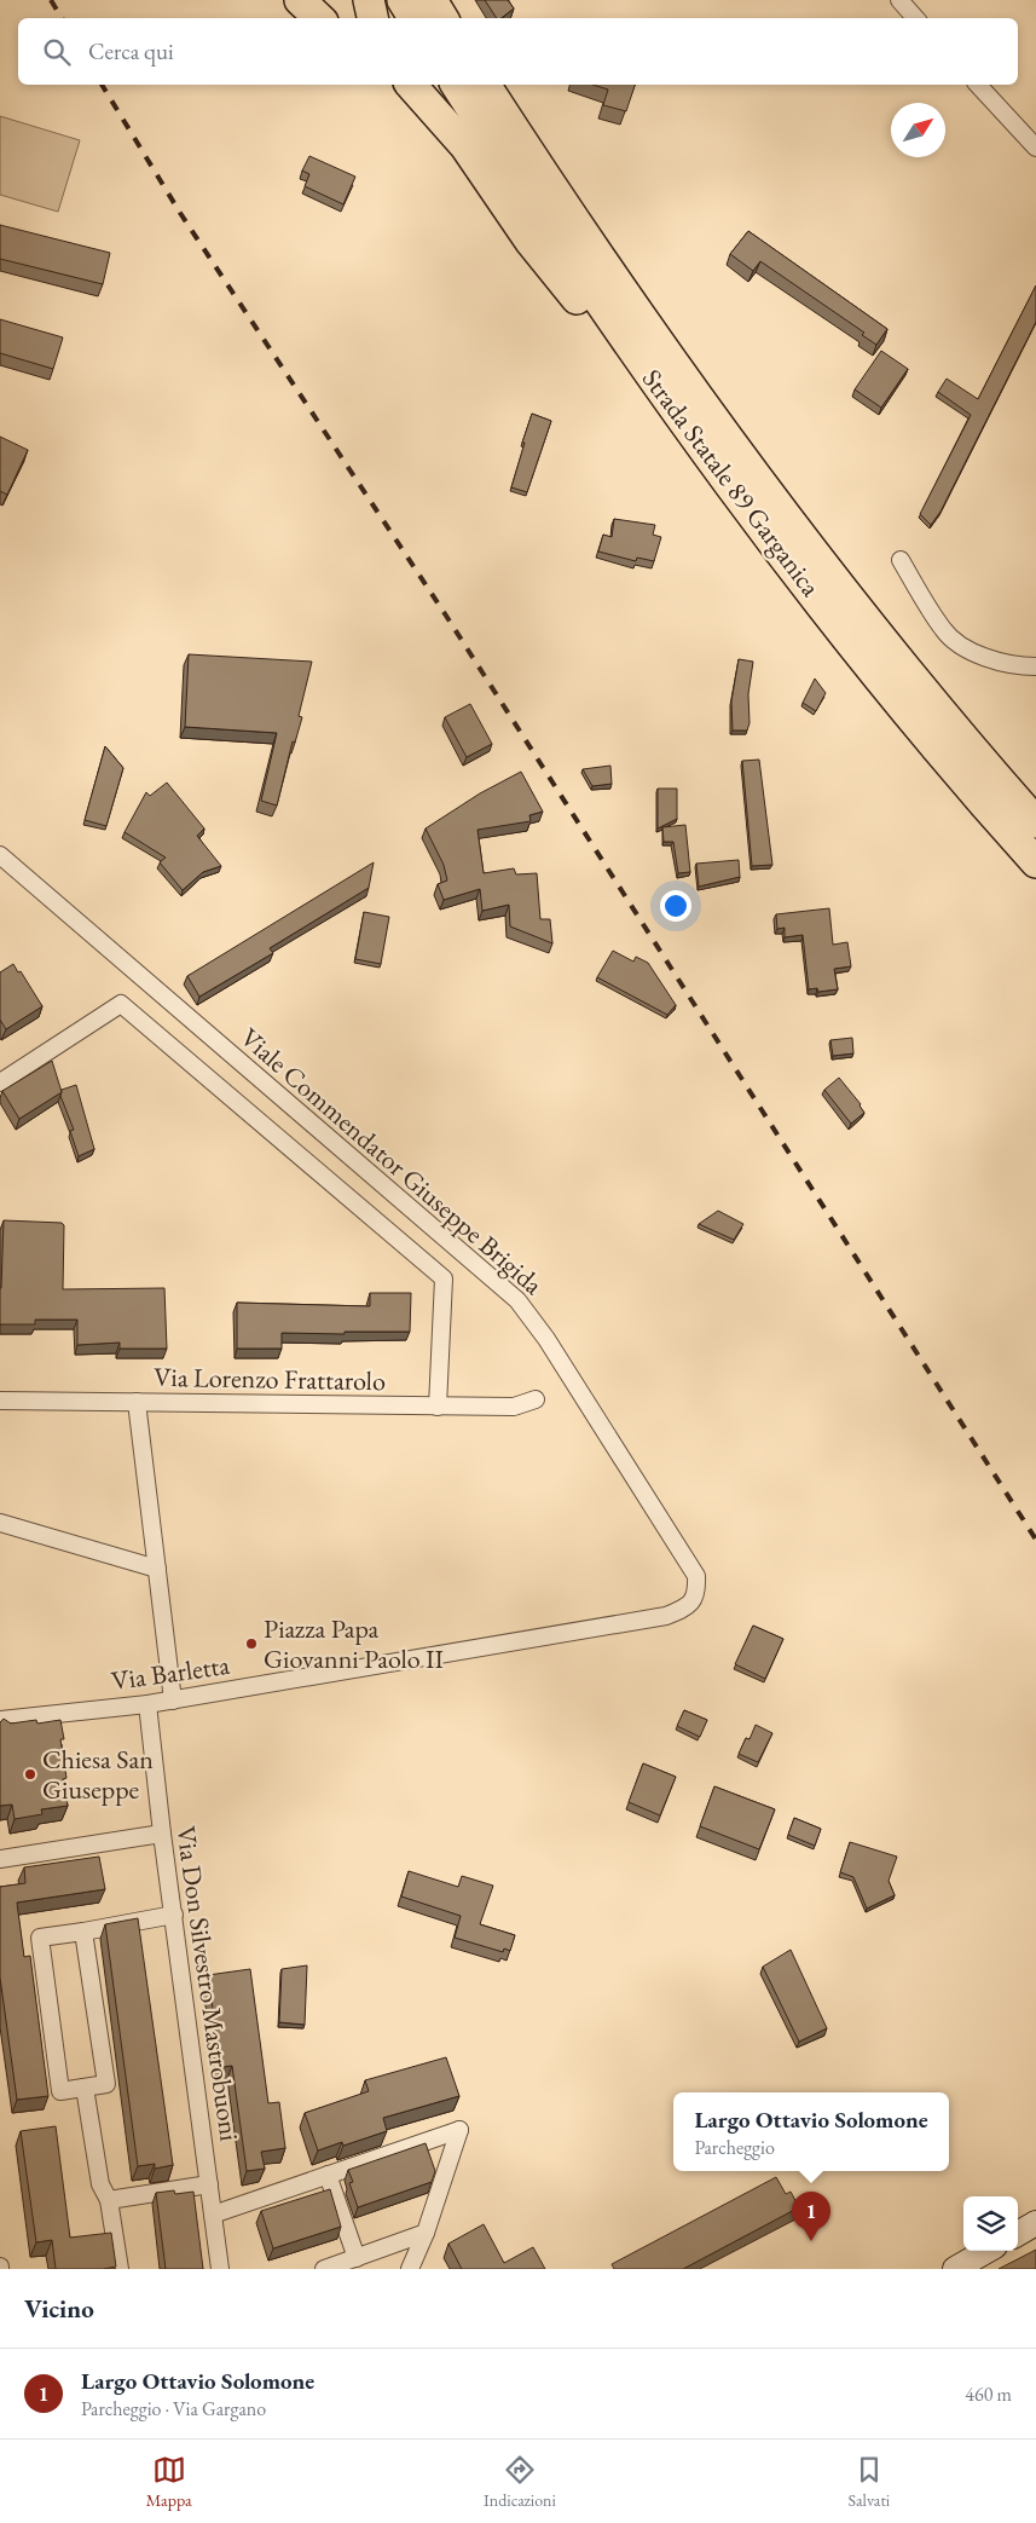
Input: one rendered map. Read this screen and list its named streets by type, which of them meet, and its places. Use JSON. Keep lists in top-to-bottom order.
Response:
{
  "streets": {
    "highway": ["Strada Statale 89 Garganica"],
    "street": [
      "Viale Commendator Giuseppe Brigida",
      "Via Lorenzo Frattarolo",
      "Via Barletta",
      "Via Don Silvestro Mastrobuoni"
    ]
  },
  "crossings": [
    ["Viale Commendator Giuseppe Brigida", "Via Barletta"],
    ["Via Barletta", "Via Don Silvestro Mastrobuoni"]
  ],
  "places": ["Piazza Papa Giovanni Paolo II", "Chiesa San Giuseppe"],
  "north": "top right",
  "page": {
    "search": "Cerca qui",
    "popup": ["Largo Ottavio Solomone", "Parcheggio"],
    "pins": "1",
    "heading": "Vicino",
    "list": [
      {
        "mark": "1",
        "name": "Largo Ottavio Solomone",
        "note": "Parcheggio · Via Gargano",
        "value": "460 m"
      }
    ],
    "nav": ["Mappa", "Indicazioni", "Salvati"]
  }
}
